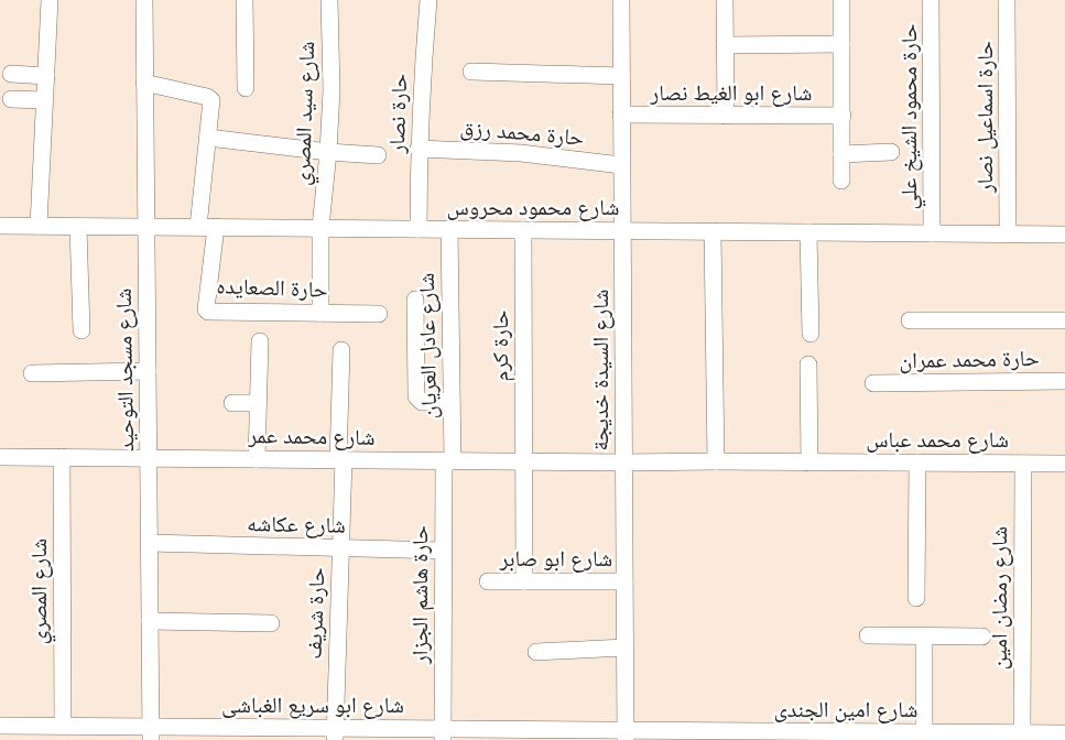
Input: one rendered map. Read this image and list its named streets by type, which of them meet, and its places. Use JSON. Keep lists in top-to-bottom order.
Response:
{
  "streets": {
    "street": [
      "شارع ابو الغيط نصار",
      "شارع سيد المصري",
      "حارة نصار",
      "حارة محمود الشيخ علي",
      "حارة اسماعيل نصار",
      "حارة محمد رزق",
      "شارع محمود محروس",
      "حارة الصعايده",
      "شارع عادل العريان",
      "حارة كرم",
      "حارة محمد عمران",
      "شارع مسجد التوحيد",
      "شارع السيدة خديجة",
      "شارع محمد عمر",
      "شارع محمد عباس",
      "شارع عكاشه",
      "شارع ابو صابر",
      "شارع المصري",
      "حارة هاشم الجزار",
      "شارع رمضان امين",
      "حارة شريف",
      "شارع ابو سريع الغباشى",
      "شارع امين الجندى"
    ]
  },
  "crossings": [
    ["شارع ابو الغيط نصار", "شارع السيدة خديجة"],
    ["شارع سيد المصري", "شارع محمود محروس"],
    ["شارع سيد المصري", "حارة الصعايده"],
    ["حارة نصار", "حارة محمد رزق"],
    ["حارة نصار", "شارع محمود محروس"],
    ["حارة محمود الشيخ علي", "شارع محمود محروس"],
    ["حارة اسماعيل نصار", "شارع محمود محروس"],
    ["حارة محمد رزق", "شارع السيدة خديجة"],
    ["شارع محمود محروس", "حارة الصعايده"],
    ["شارع محمود محروس", "شارع عادل العريان"],
    ["شارع محمود محروس", "حارة كرم"],
    ["شارع محمود محروس", "شارع مسجد التوحيد"],
    ["شارع محمود محروس", "شارع السيدة خديجة"],
    ["شارع عادل العريان", "شارع محمد عمر"],
    ["شارع عادل العريان", "حارة هاشم الجزار"],
    ["حارة كرم", "شارع محمد عمر"],
    ["حارة كرم", "شارع ابو صابر"],
    ["شارع مسجد التوحيد", "شارع محمد عمر"],
    ["شارع مسجد التوحيد", "شارع عكاشه"],
    ["شارع مسجد التوحيد", "شارع ابو سريع الغباشى"],
    ["شارع السيدة خديجة", "شارع محمد عمر"],
    ["شارع السيدة خديجة", "شارع محمد عباس"],
    ["شارع السيدة خديجة", "شارع ابو صابر"],
    ["شارع السيدة خديجة", "شارع ابو سريع الغباشى"],
    ["شارع السيدة خديجة", "شارع امين الجندى"],
    ["شارع محمد عمر", "شارع محمد عباس"],
    ["شارع محمد عمر", "شارع المصري"],
    ["شارع محمد عمر", "حارة هاشم الجزار"],
    ["شارع محمد عمر", "حارة شريف"],
    ["شارع محمد عباس", "شارع رمضان امين"],
    ["شارع عكاشه", "حارة هاشم الجزار"],
    ["شارع عكاشه", "حارة شريف"],
    ["شارع المصري", "شارع ابو سريع الغباشى"],
    ["حارة هاشم الجزار", "شارع ابو سريع الغباشى"],
    ["شارع رمضان امين", "شارع امين الجندى"],
    ["حارة شريف", "شارع ابو سريع الغباشى"],
    ["شارع ابو سريع الغباشى", "شارع امين الجندى"]
  ]
}
